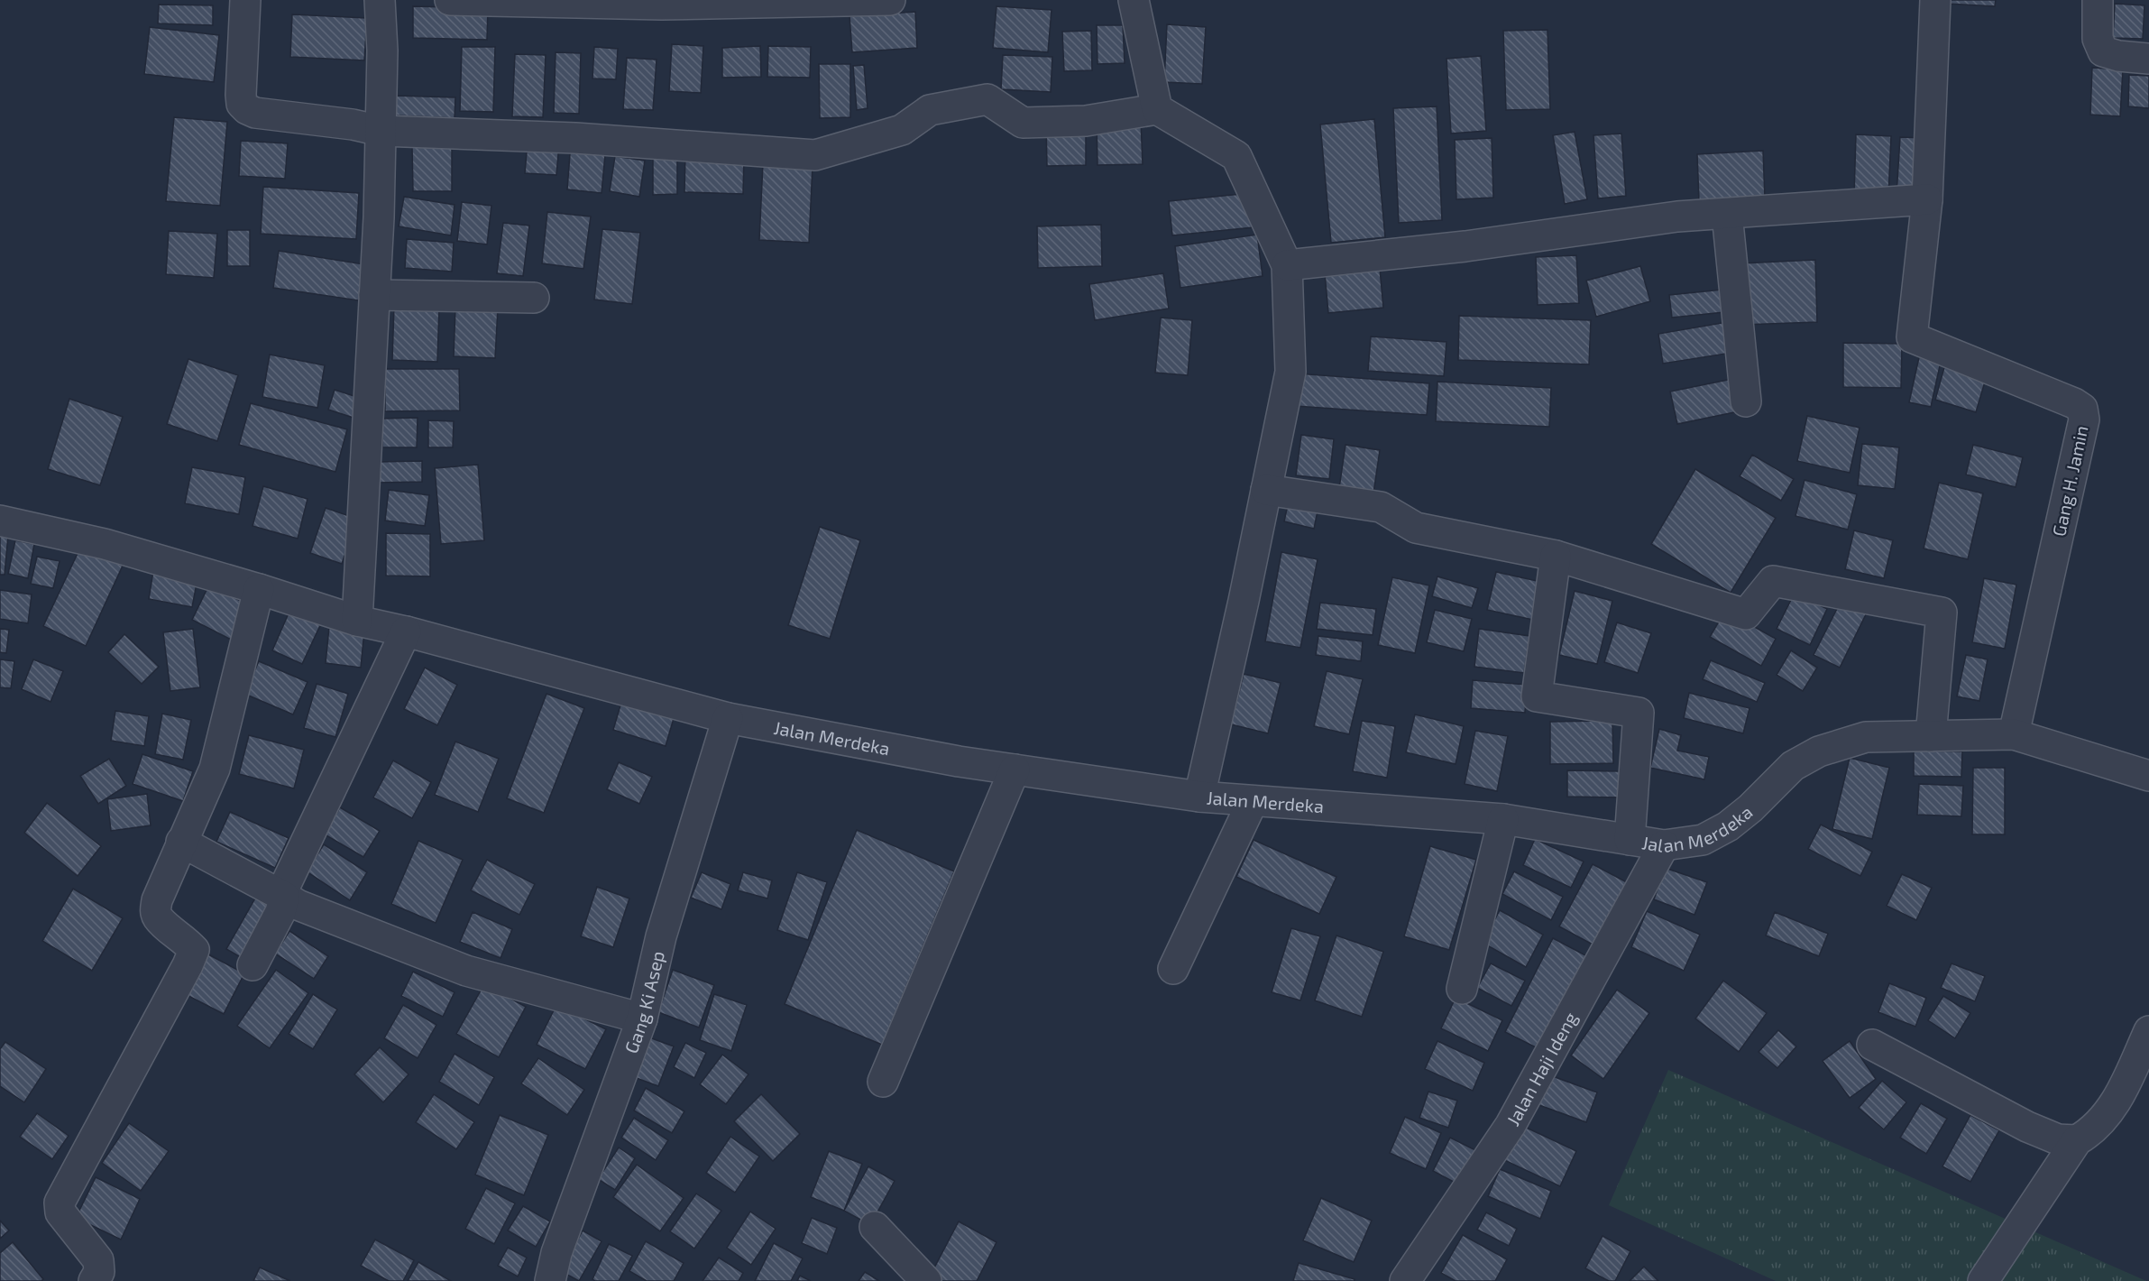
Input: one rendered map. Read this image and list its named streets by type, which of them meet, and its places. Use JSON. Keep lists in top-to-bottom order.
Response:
{
  "streets": {
    "street": [
      "Gang H. Jamin",
      "Jalan Merdeka",
      "Gang Ki Asep",
      "Jalan Haji Ideng"
    ]
  },
  "crossings": [
    ["Gang H. Jamin", "Jalan Merdeka"],
    ["Jalan Merdeka", "Gang Ki Asep"],
    ["Jalan Merdeka", "Jalan Haji Ideng"]
  ]
}
